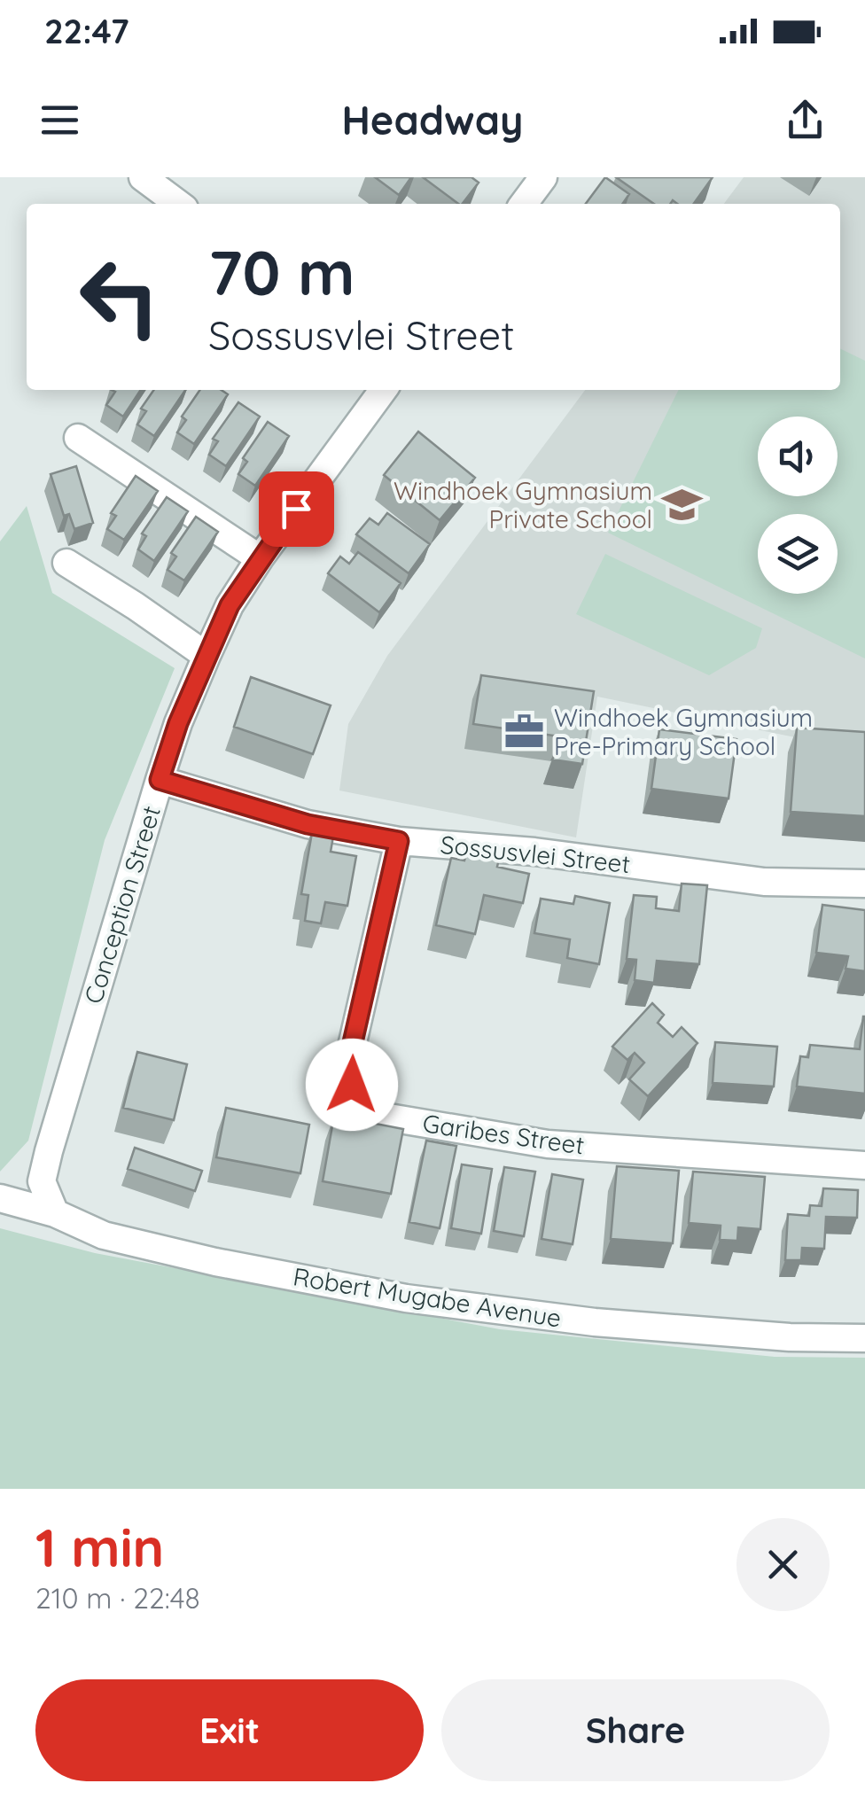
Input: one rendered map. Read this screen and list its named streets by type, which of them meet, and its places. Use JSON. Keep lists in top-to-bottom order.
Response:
{
  "streets": {
    "street": [
      "Sossusvlei Street",
      "Conception Street",
      "Garibes Street",
      "Robert Mugabe Avenue"
    ]
  },
  "crossings": [
    ["Sossusvlei Street", "Conception Street"],
    ["Sossusvlei Street", "Garibes Street"],
    ["Conception Street", "Robert Mugabe Avenue"]
  ],
  "places": {
    "school or university": ["Windhoek Gymnasium Private School"],
    "office": ["Windhoek Gymnasium Pre-Primary School"]
  },
  "page": {
    "status": "22:47",
    "header": "Headway",
    "turn": ["70 m", "Sossusvlei Street"],
    "heading": ["1 min", "210 m · 22:48"],
    "buttons": ["Exit", "Share"]
  }
}
